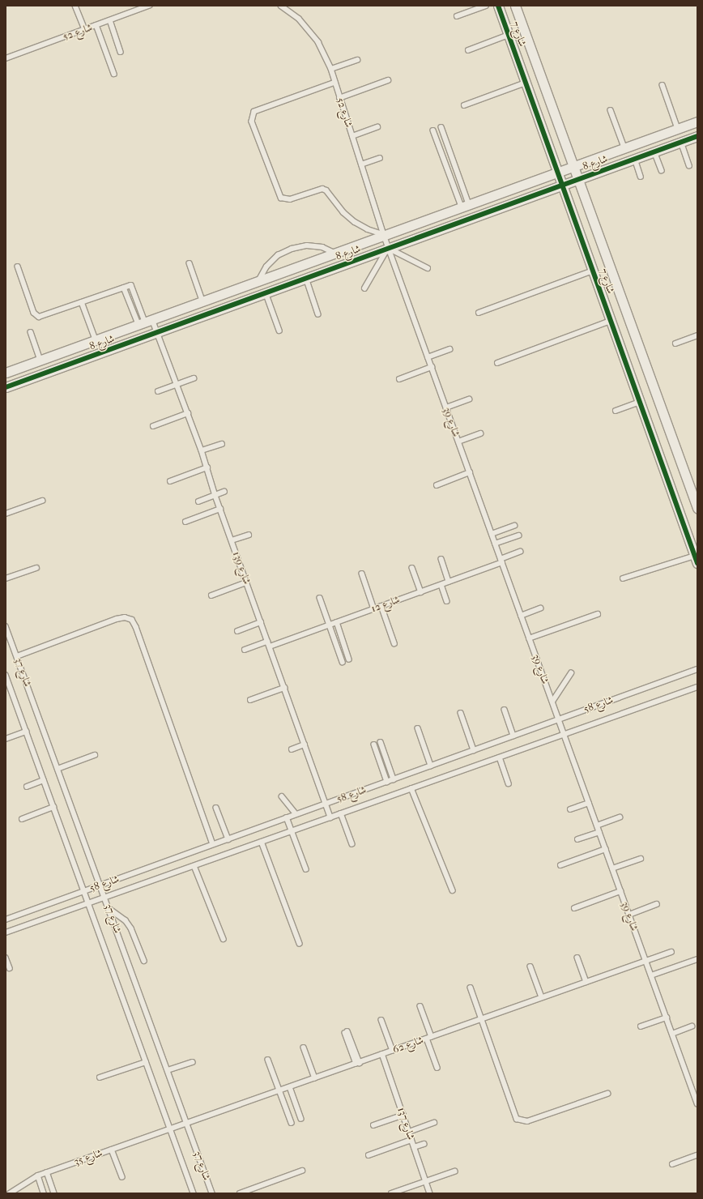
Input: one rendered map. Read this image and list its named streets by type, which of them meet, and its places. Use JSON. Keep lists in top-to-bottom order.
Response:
{
  "streets": {
    "street": ["شارع 7", "شارع 8"],
    "lane": [
      "شارع 52",
      "شارع 39",
      "شارع 139",
      "شارع 12",
      "شارع 37",
      "شارع 58",
      "شارع 62",
      "شارع 137",
      "شارع 35"
    ]
  },
  "crossings": [
    ["شارع 52", "شارع 8"],
    ["شارع 52", "شارع 39"],
    ["شارع 7", "شارع 8"],
    ["شارع 8", "شارع 39"],
    ["شارع 8", "شارع 139"],
    ["شارع 39", "شارع 12"],
    ["شارع 39", "شارع 58"],
    ["شارع 39", "شارع 62"],
    ["شارع 139", "شارع 12"],
    ["شارع 139", "شارع 58"],
    ["شارع 37", "شارع 58"],
    ["شارع 37", "شارع 62"],
    ["شارع 37", "شارع 35"],
    ["شارع 62", "شارع 137"],
    ["شارع 62", "شارع 35"]
  ]
}
